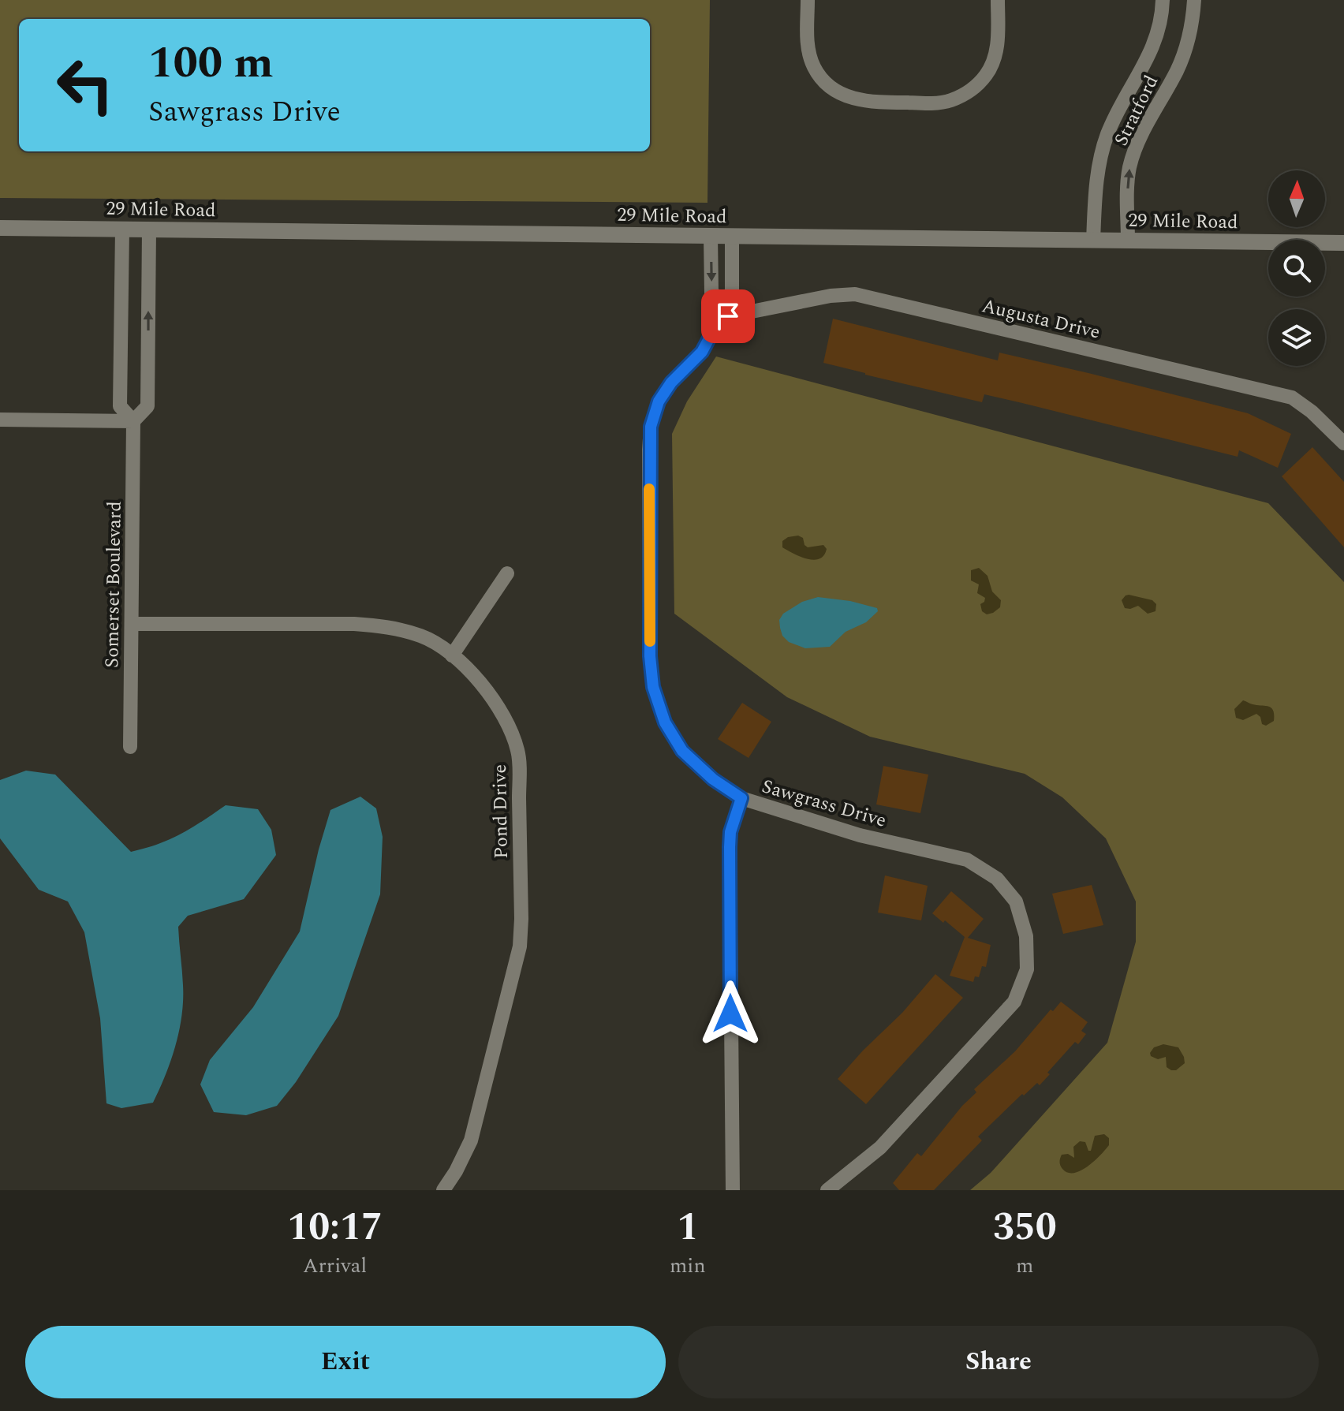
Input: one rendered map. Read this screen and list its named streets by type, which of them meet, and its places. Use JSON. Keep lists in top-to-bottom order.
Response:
{
  "streets": {
    "street": [
      "Stratford",
      "29 Mile Road",
      "Augusta Drive",
      "Somerset Boulevard",
      "Sawgrass Drive",
      "Pond Drive"
    ]
  },
  "crossings": [
    ["Stratford", "29 Mile Road"],
    ["29 Mile Road", "Somerset Boulevard"],
    ["Augusta Drive", "Sawgrass Drive"],
    ["Somerset Boulevard", "Pond Drive"]
  ],
  "north": "top",
  "page": {
    "turn": ["100 m", "Sawgrass Drive"],
    "eta": [
      "10:17",
      "Arrival",
      "1",
      "min",
      "350",
      "m"
    ],
    "buttons": ["Exit", "Share"]
  }
}
